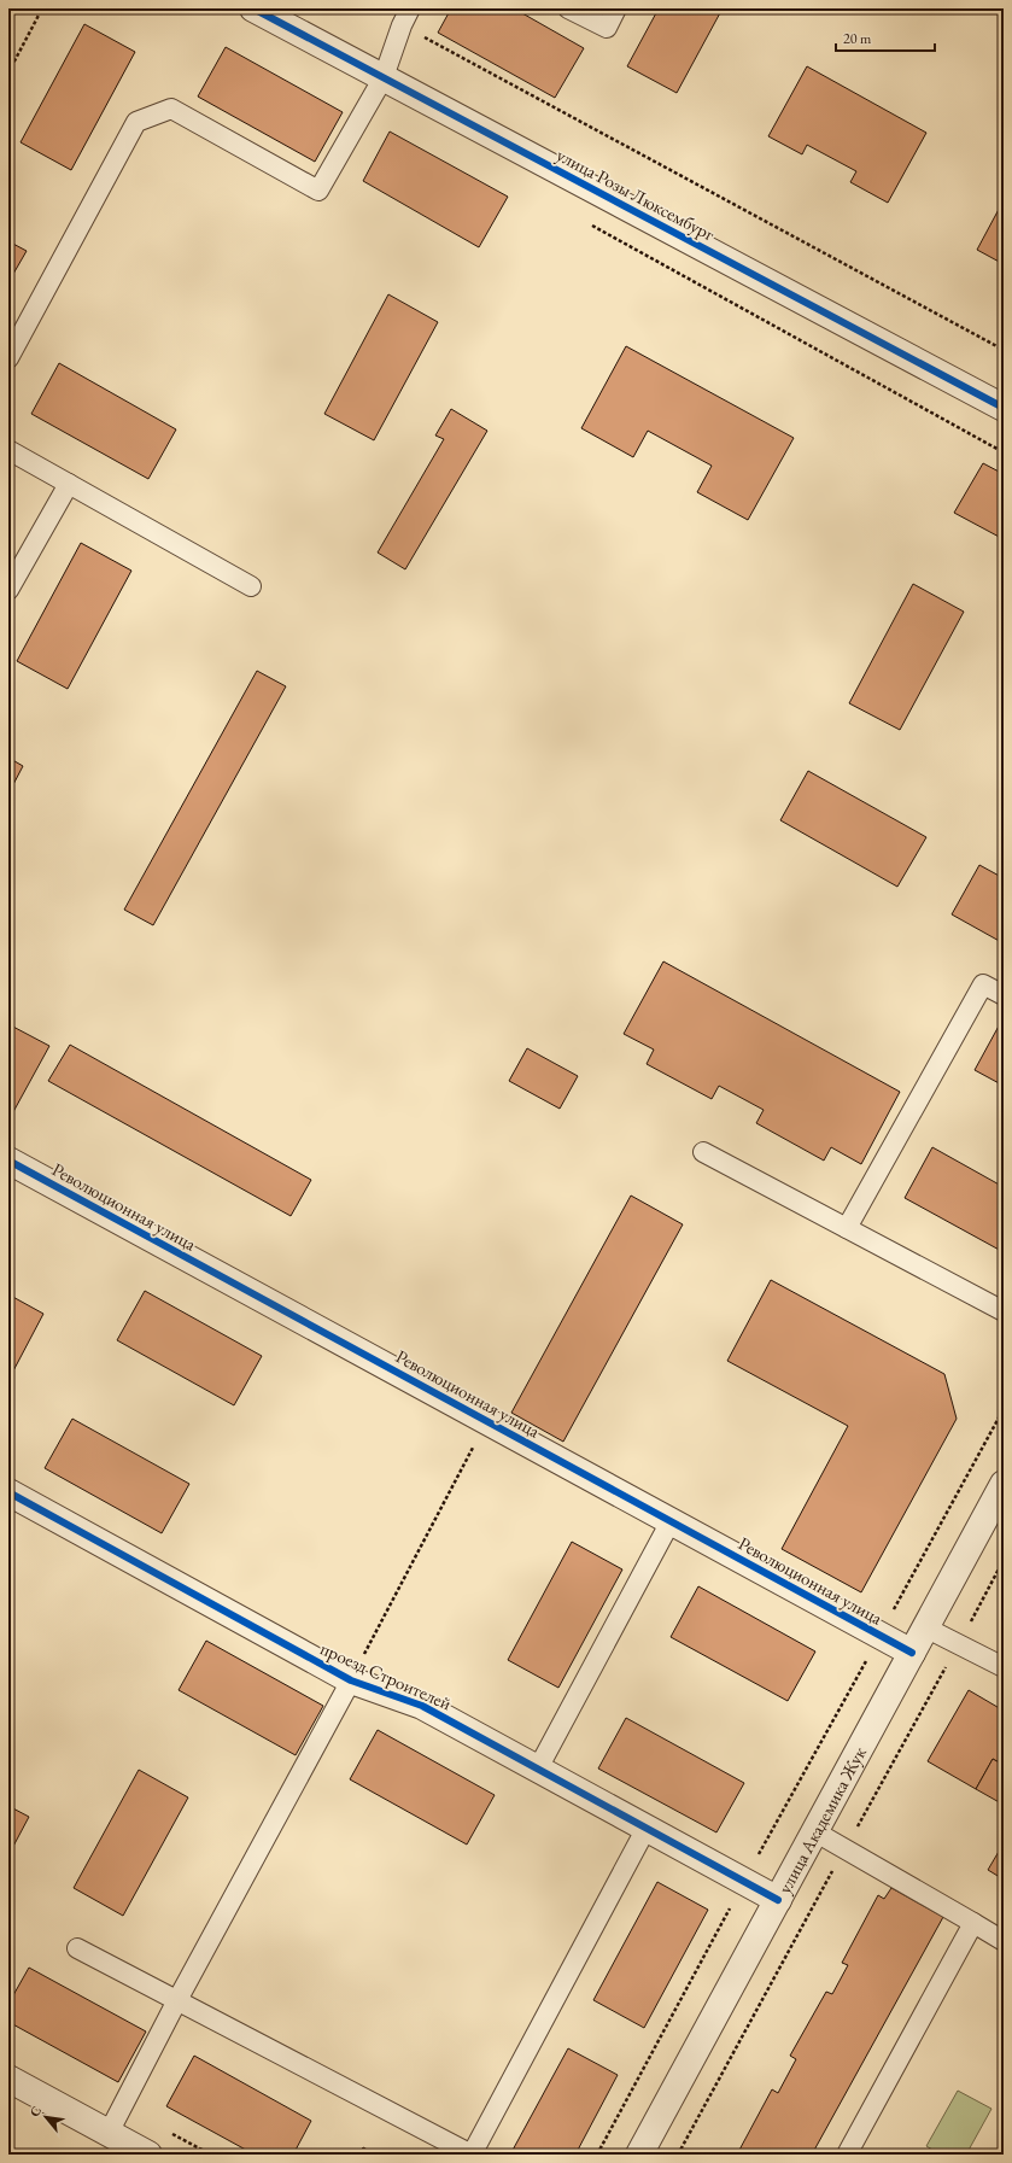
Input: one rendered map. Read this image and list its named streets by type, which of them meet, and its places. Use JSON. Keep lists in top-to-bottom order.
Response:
{
  "streets": {
    "street": [
      "улица Розы Люксембург",
      "Революционная улица",
      "проезд Строителей",
      "улица Академика Жук"
    ]
  },
  "crossings": [
    ["Революционная улица", "улица Академика Жук"],
    ["проезд Строителей", "улица Академика Жук"]
  ],
  "scale_bar": "20 m",
  "north": "top left"
}
